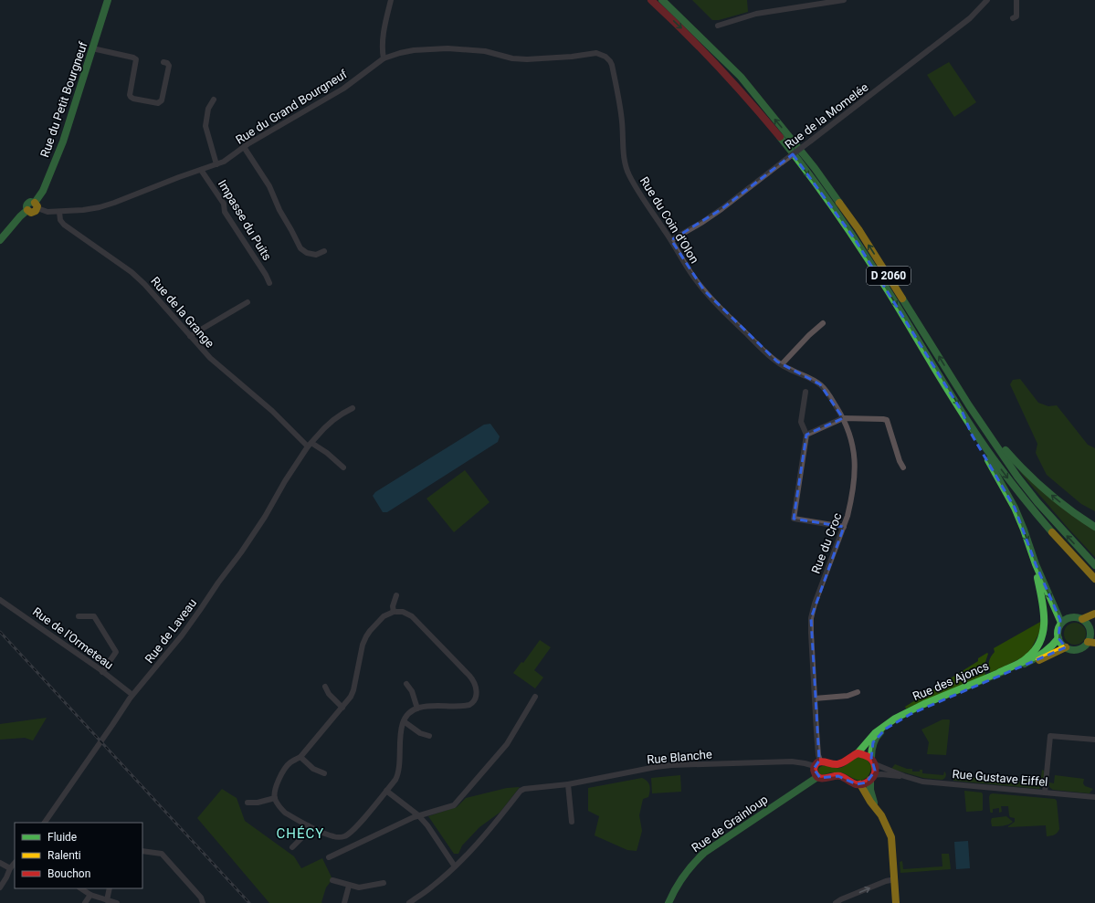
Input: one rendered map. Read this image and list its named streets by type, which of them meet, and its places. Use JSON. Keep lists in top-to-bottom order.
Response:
{
  "streets": {
    "main road": [
      "Rue du Petit Bourgneuf",
      "D 2060",
      "Rue des Ajoncs",
      "Rue de Grainloup"
    ],
    "street": [
      "Rue du Grand Bourgneuf",
      "Rue de la Momelée",
      "Impasse du Puits",
      "Rue du Coin d'Olon",
      "Rue de la Grange",
      "Rue du Croc",
      "Rue de Laveau",
      "Rue de l'Ormeteau",
      "Rue Blanche",
      "Rue Gustave Eiffel"
    ]
  },
  "crossings": [
    ["Rue du Grand Bourgneuf", "Impasse du Puits"],
    ["Rue du Grand Bourgneuf", "Rue du Coin d'Olon"],
    ["Rue du Grand Bourgneuf", "Rue de la Grange"],
    ["Rue de la Momelée", "Rue du Coin d'Olon"],
    ["Rue du Coin d'Olon", "Rue du Croc"],
    ["Rue de la Grange", "Rue de Laveau"],
    ["Rue du Croc", "Rue Blanche"],
    ["Rue de Laveau", "Rue de l'Ormeteau"],
    ["Rue des Ajoncs", "Rue Gustave Eiffel"]
  ],
  "districts": ["CHÉCY"],
  "legend": ["Fluide", "Ralenti", "Bouchon"]
}
